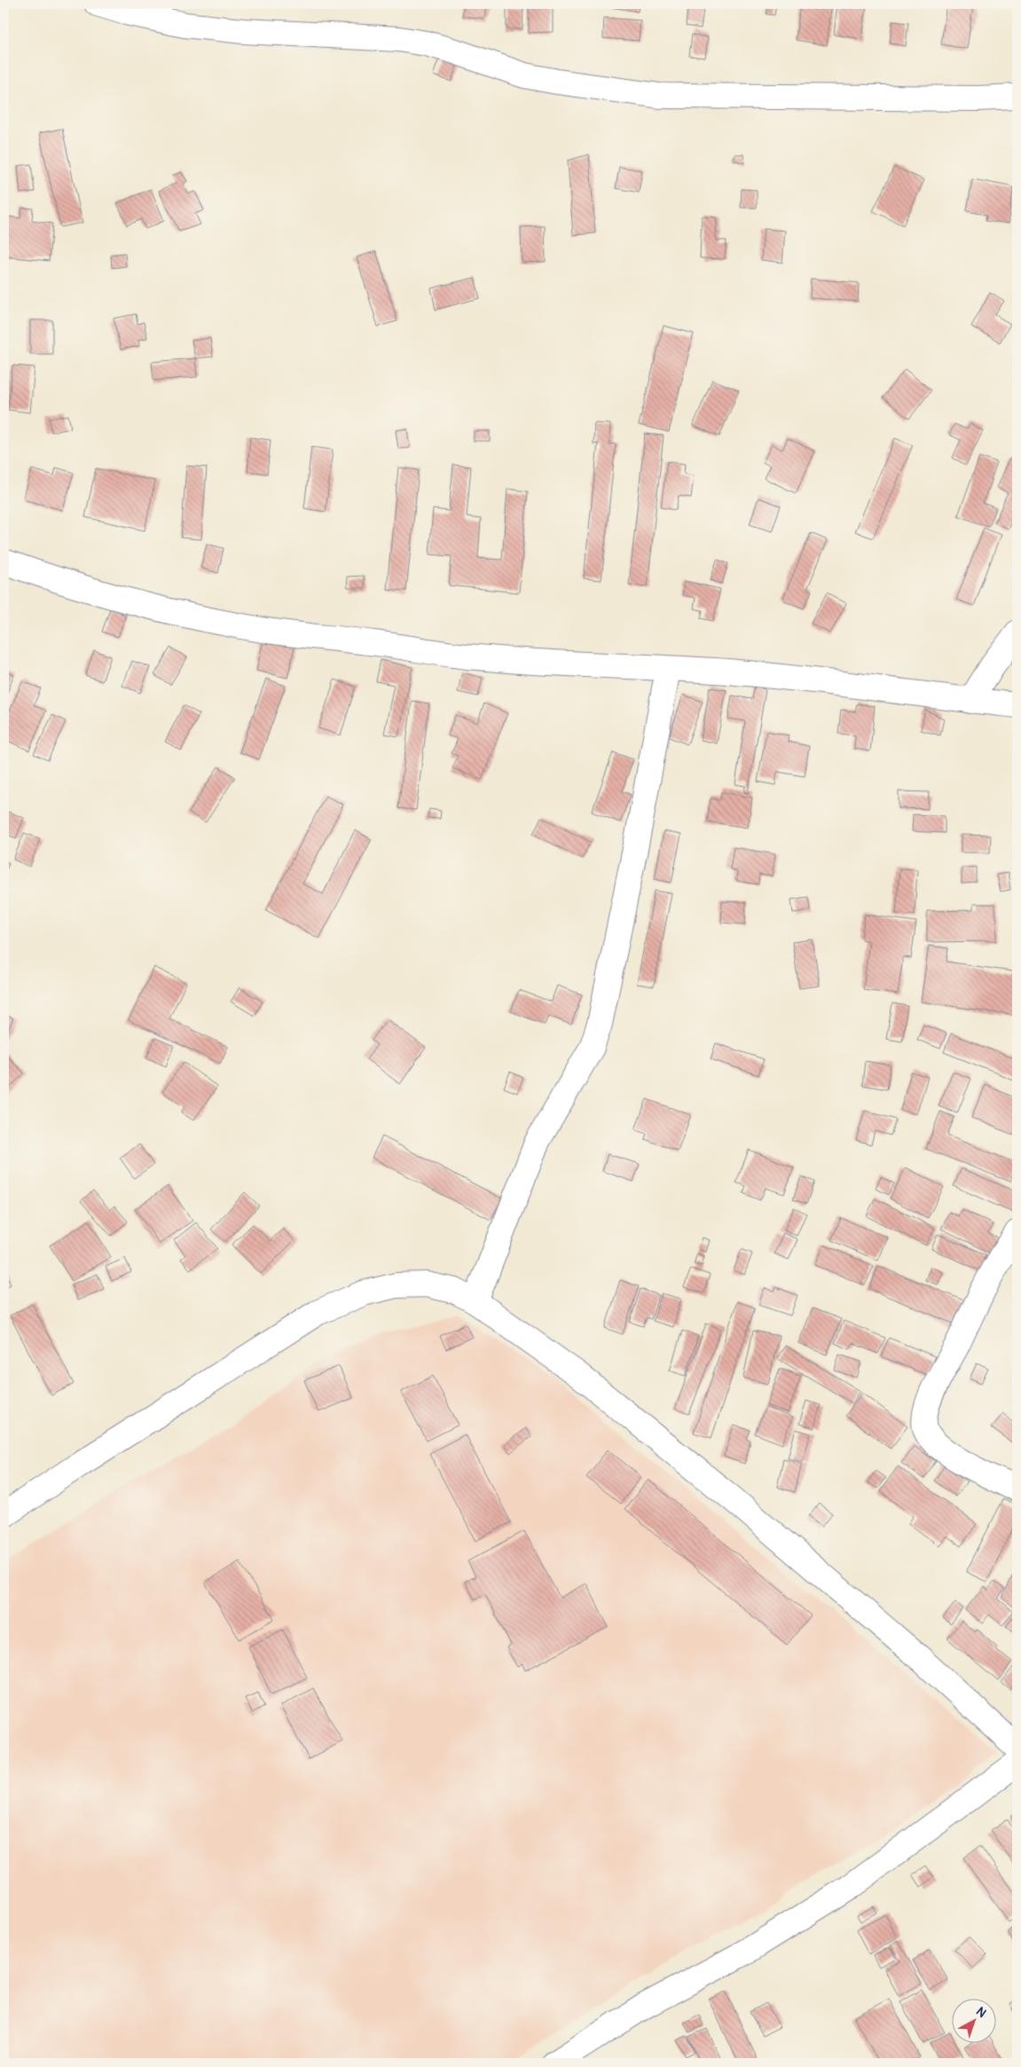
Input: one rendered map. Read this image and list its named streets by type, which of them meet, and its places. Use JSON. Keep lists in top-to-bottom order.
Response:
{
  "north": "top right"
}
